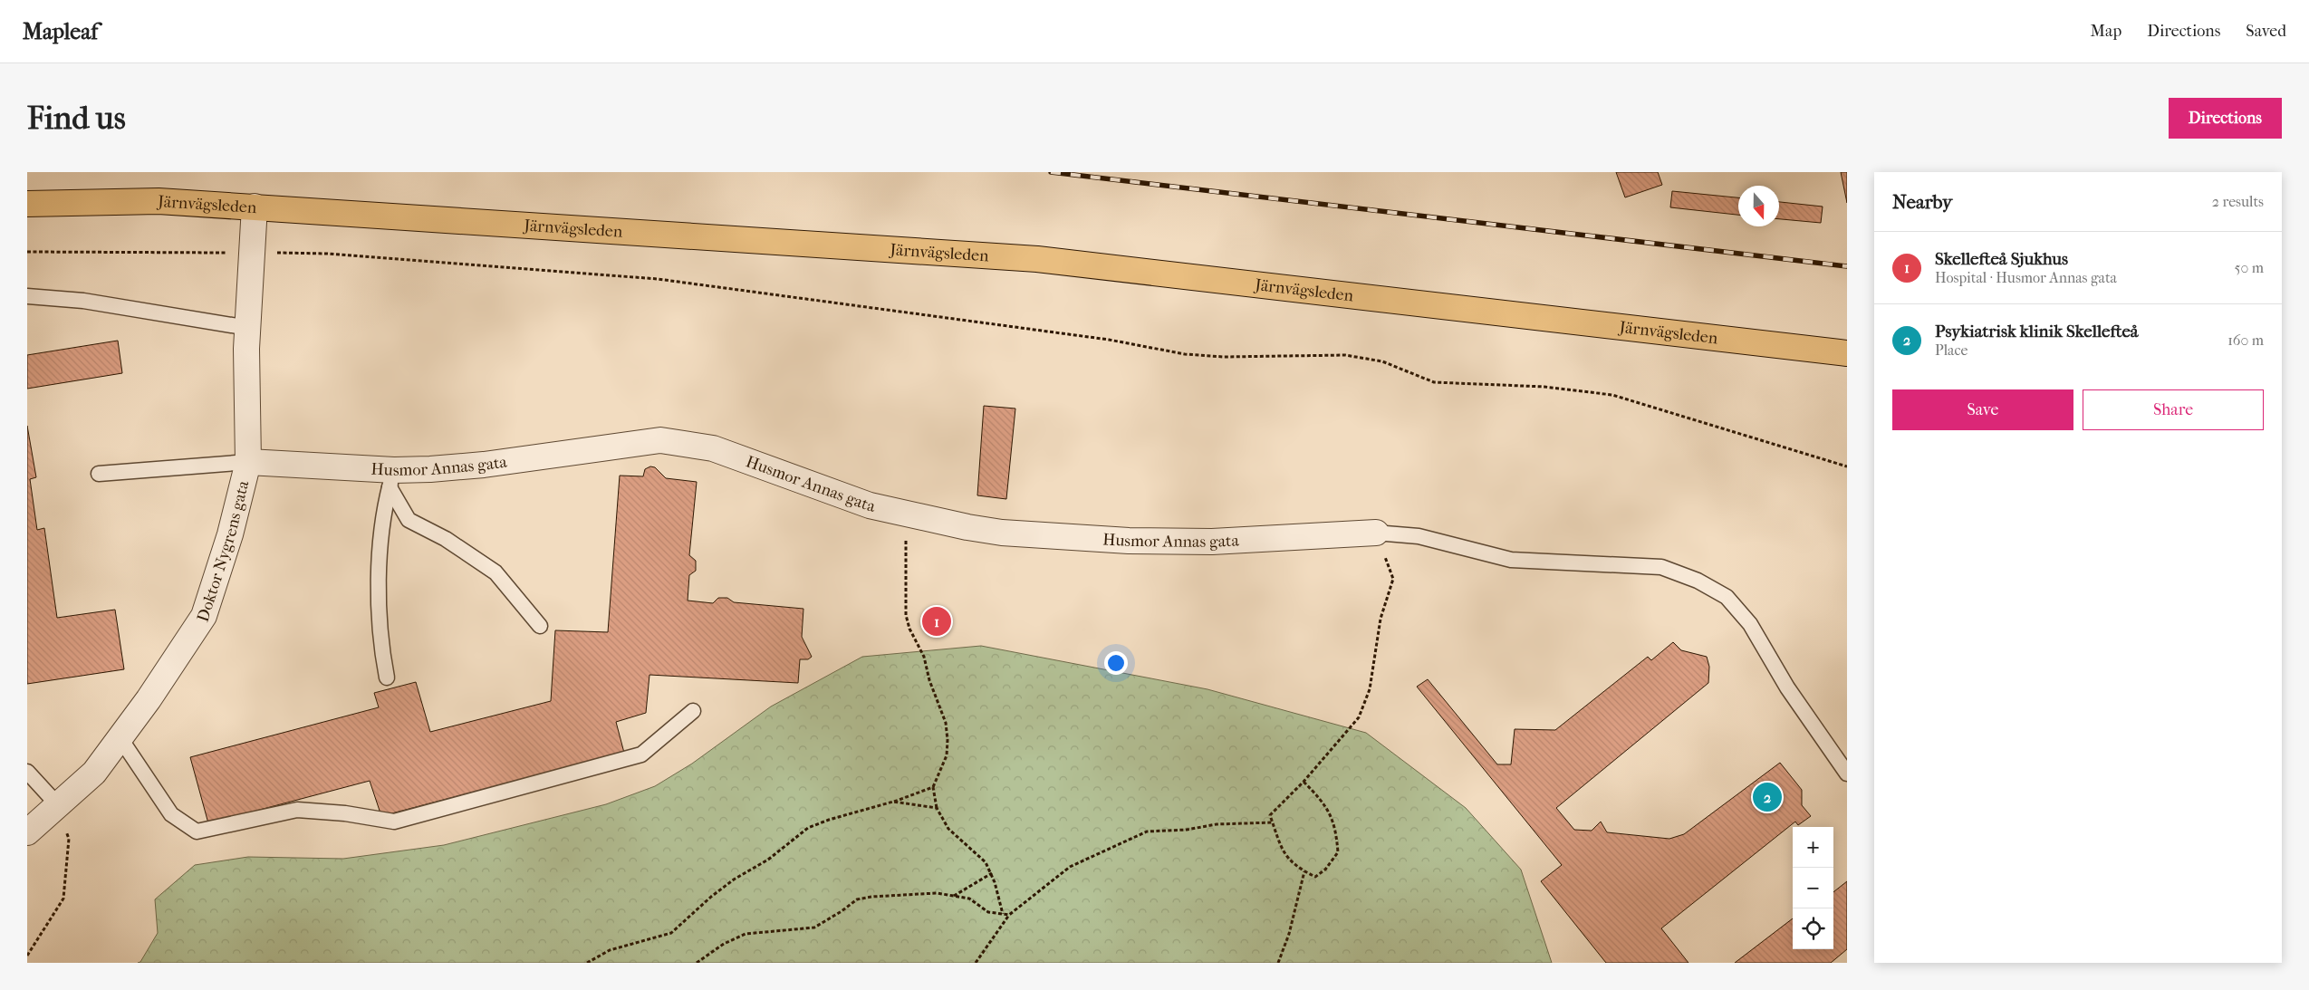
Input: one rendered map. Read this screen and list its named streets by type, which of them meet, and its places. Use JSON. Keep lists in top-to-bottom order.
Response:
{
  "streets": {
    "main road": ["Järnvägsleden"],
    "street": ["Husmor Annas gata", "Doktor Nygrens gata"]
  },
  "crossings": [
    ["Järnvägsleden", "Doktor Nygrens gata"],
    ["Husmor Annas gata", "Doktor Nygrens gata"]
  ],
  "north": "bottom",
  "page": {
    "header": "Mapleaf",
    "nav": ["Map", "Directions", "Saved"],
    "buttons": [
      "Directions",
      ["Save", "Share"]
    ],
    "title": "Find us",
    "heading": ["Nearby", "2 results"],
    "list": [
      {
        "mark": "1",
        "name": "Skellefteå Sjukhus",
        "note": "Hospital · Husmor Annas gata",
        "value": "50 m"
      },
      {
        "mark": "2",
        "name": "Psykiatrisk klinik Skellefteå",
        "note": "Place",
        "value": "160 m"
      }
    ],
    "pins": ["1", "2"],
    "map_buttons": ["+", "−"]
  }
}
